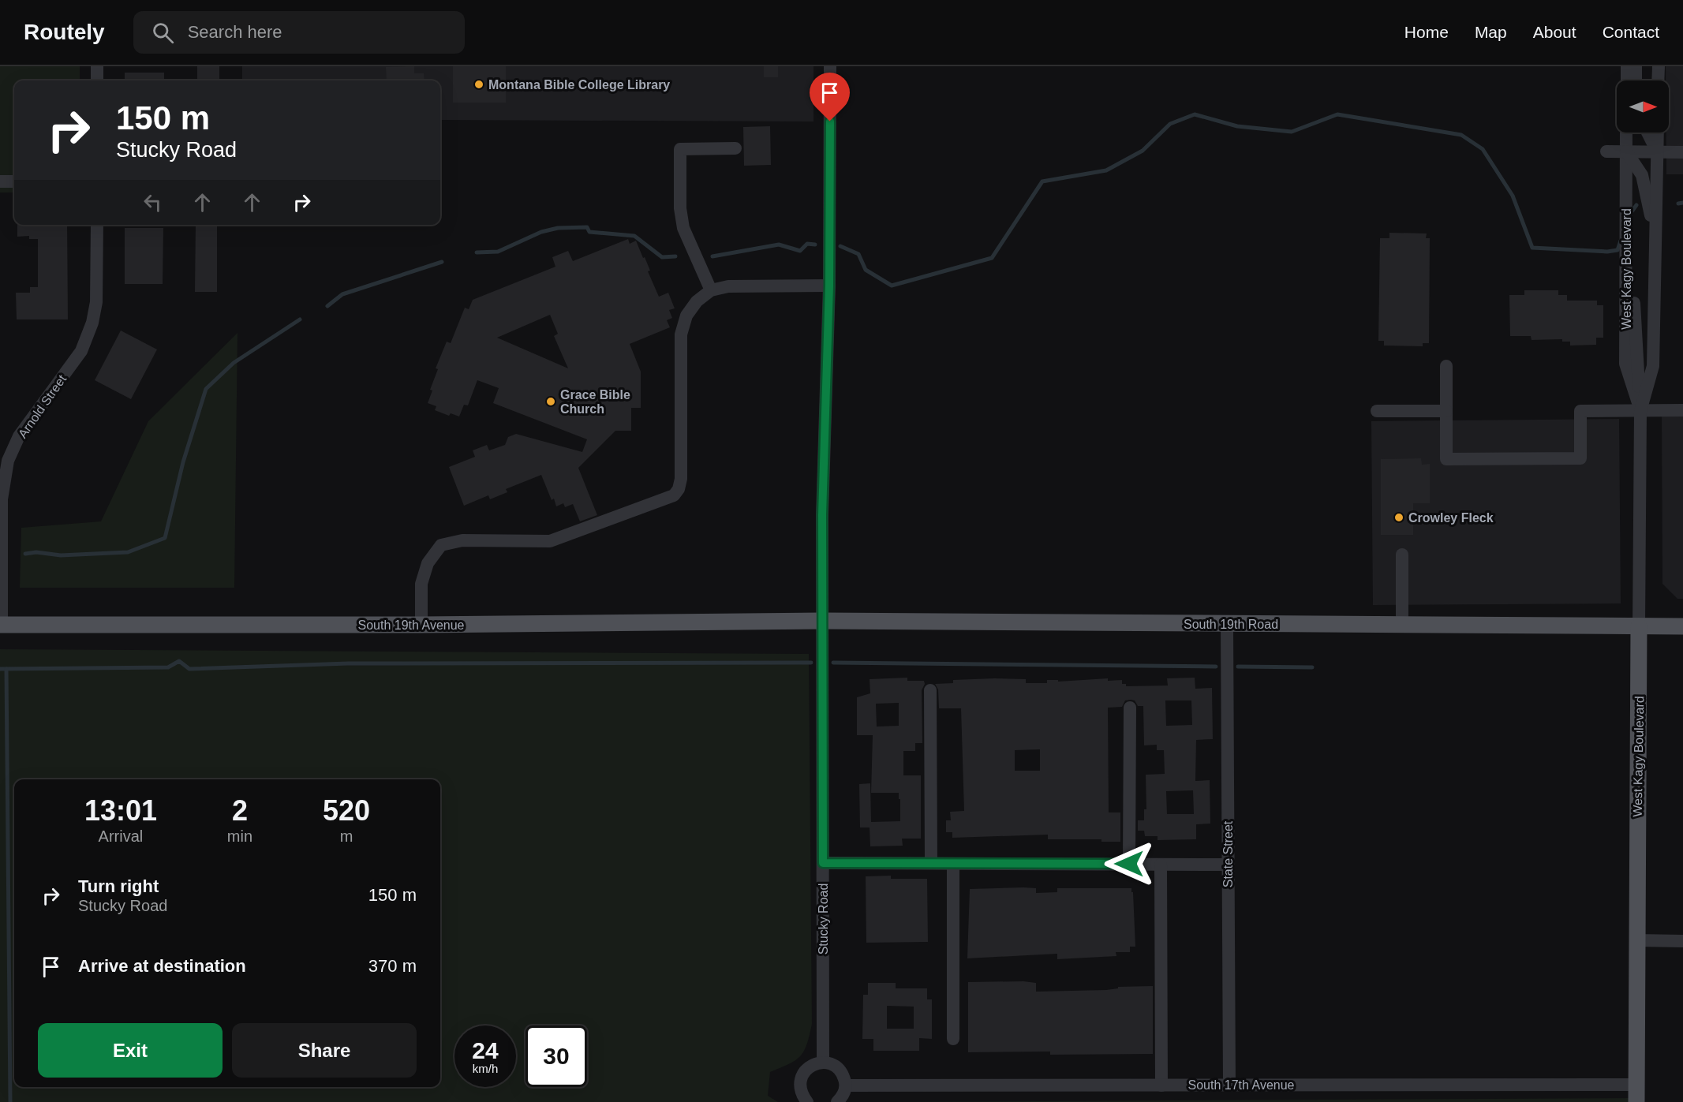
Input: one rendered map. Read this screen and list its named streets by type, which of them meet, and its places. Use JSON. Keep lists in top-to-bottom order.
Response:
{
  "streets": {
    "main road": ["West Kagy Boulevard", "South 19th Road", "South 19th Avenue"],
    "street": [
      "Arnold Street",
      "State Street",
      "Stucky Road",
      "South 17th Avenue"
    ]
  },
  "crossings": [
    ["West Kagy Boulevard", "South 19th Road"],
    ["West Kagy Boulevard", "South 17th Avenue"],
    ["Arnold Street", "South 19th Avenue"],
    ["South 19th Road", "South 19th Avenue"],
    ["South 19th Road", "State Street"],
    ["South 19th Road", "Stucky Road"],
    ["South 19th Avenue", "Stucky Road"],
    ["State Street", "South 17th Avenue"]
  ],
  "places": ["Montana Bible College Library", "Grace Bible Church", "Crowley Fleck"],
  "north": "right",
  "page": {
    "header": "Routely",
    "search": "Search here",
    "nav": [
      "Home",
      "Map",
      "About",
      "Contact"
    ],
    "turn": ["150 m", "Stucky Road"],
    "eta": [
      "13:01",
      "Arrival",
      "2",
      "min",
      "520",
      "m"
    ],
    "list": [
      {
        "name": "Turn right",
        "note": "Stucky Road",
        "value": "150 m"
      },
      {
        "name": "Arrive at destination",
        "value": "370 m"
      }
    ],
    "buttons": ["Exit", "Share"],
    "speed": "24 km/h",
    "limit": "30"
  }
}
